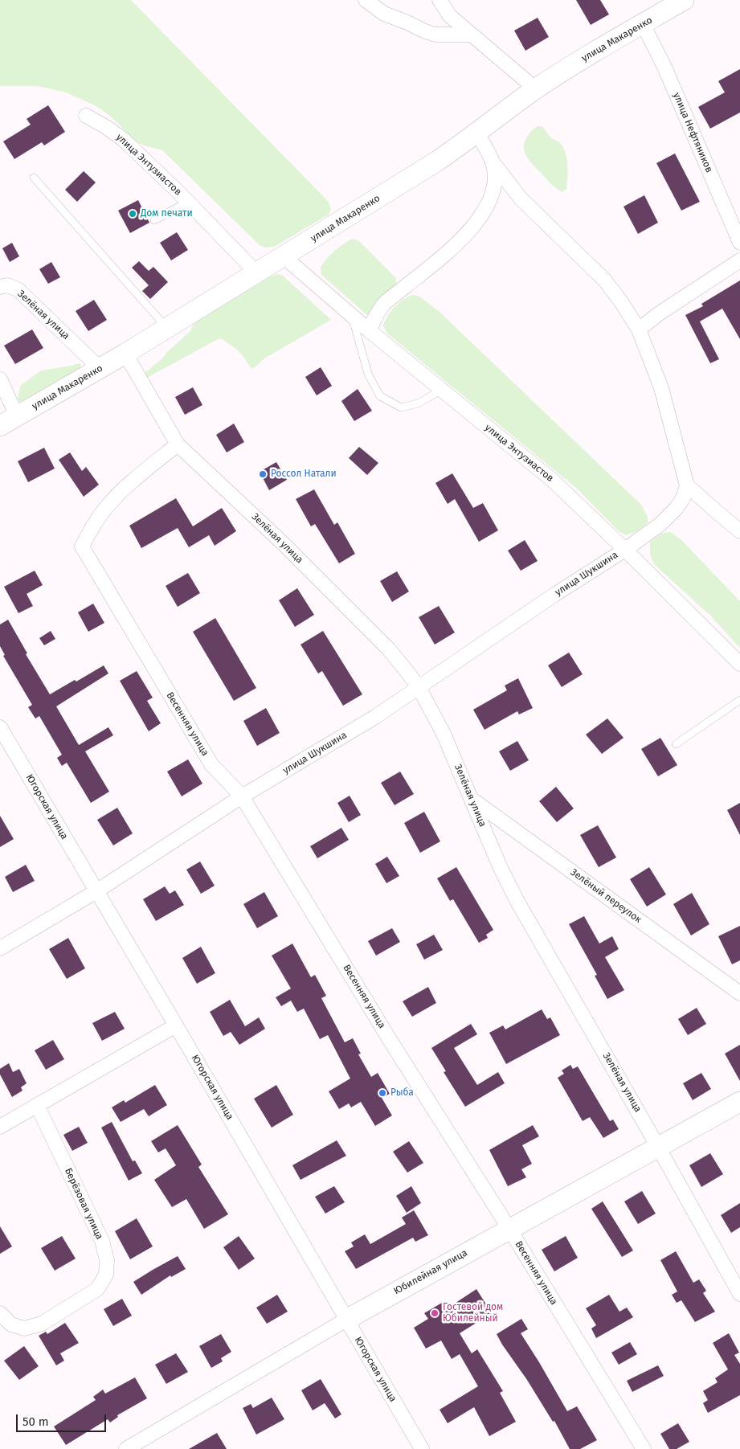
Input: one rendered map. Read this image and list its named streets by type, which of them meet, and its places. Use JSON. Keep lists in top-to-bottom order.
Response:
{
  "streets": {
    "street": [
      "улица Макаренко",
      "улица Нефтяников",
      "улица Энтузиастов",
      "Зелёная улица",
      "улица Шукшина",
      "Весенняя улица",
      "Югорская улица",
      "Зелёный переулок",
      "Берёзовая улица",
      "Юбилейная улица"
    ]
  },
  "crossings": [
    ["улица Макаренко", "улица Нефтяников"],
    ["улица Макаренко", "улица Энтузиастов"],
    ["улица Макаренко", "Зелёная улица"],
    ["улица Энтузиастов", "улица Шукшина"],
    ["Зелёная улица", "улица Шукшина"],
    ["Зелёная улица", "Весенняя улица"],
    ["Зелёная улица", "Зелёный переулок"],
    ["Зелёная улица", "Юбилейная улица"],
    ["улица Шукшина", "Весенняя улица"],
    ["улица Шукшина", "Югорская улица"],
    ["Весенняя улица", "Юбилейная улица"],
    ["Югорская улица", "Юбилейная улица"]
  ],
  "places": [
    "Дом печати",
    "Россол Натали",
    "Рыба",
    "Гостевой дом Юбилейный"
  ],
  "scale_bar": "50 m"
}
